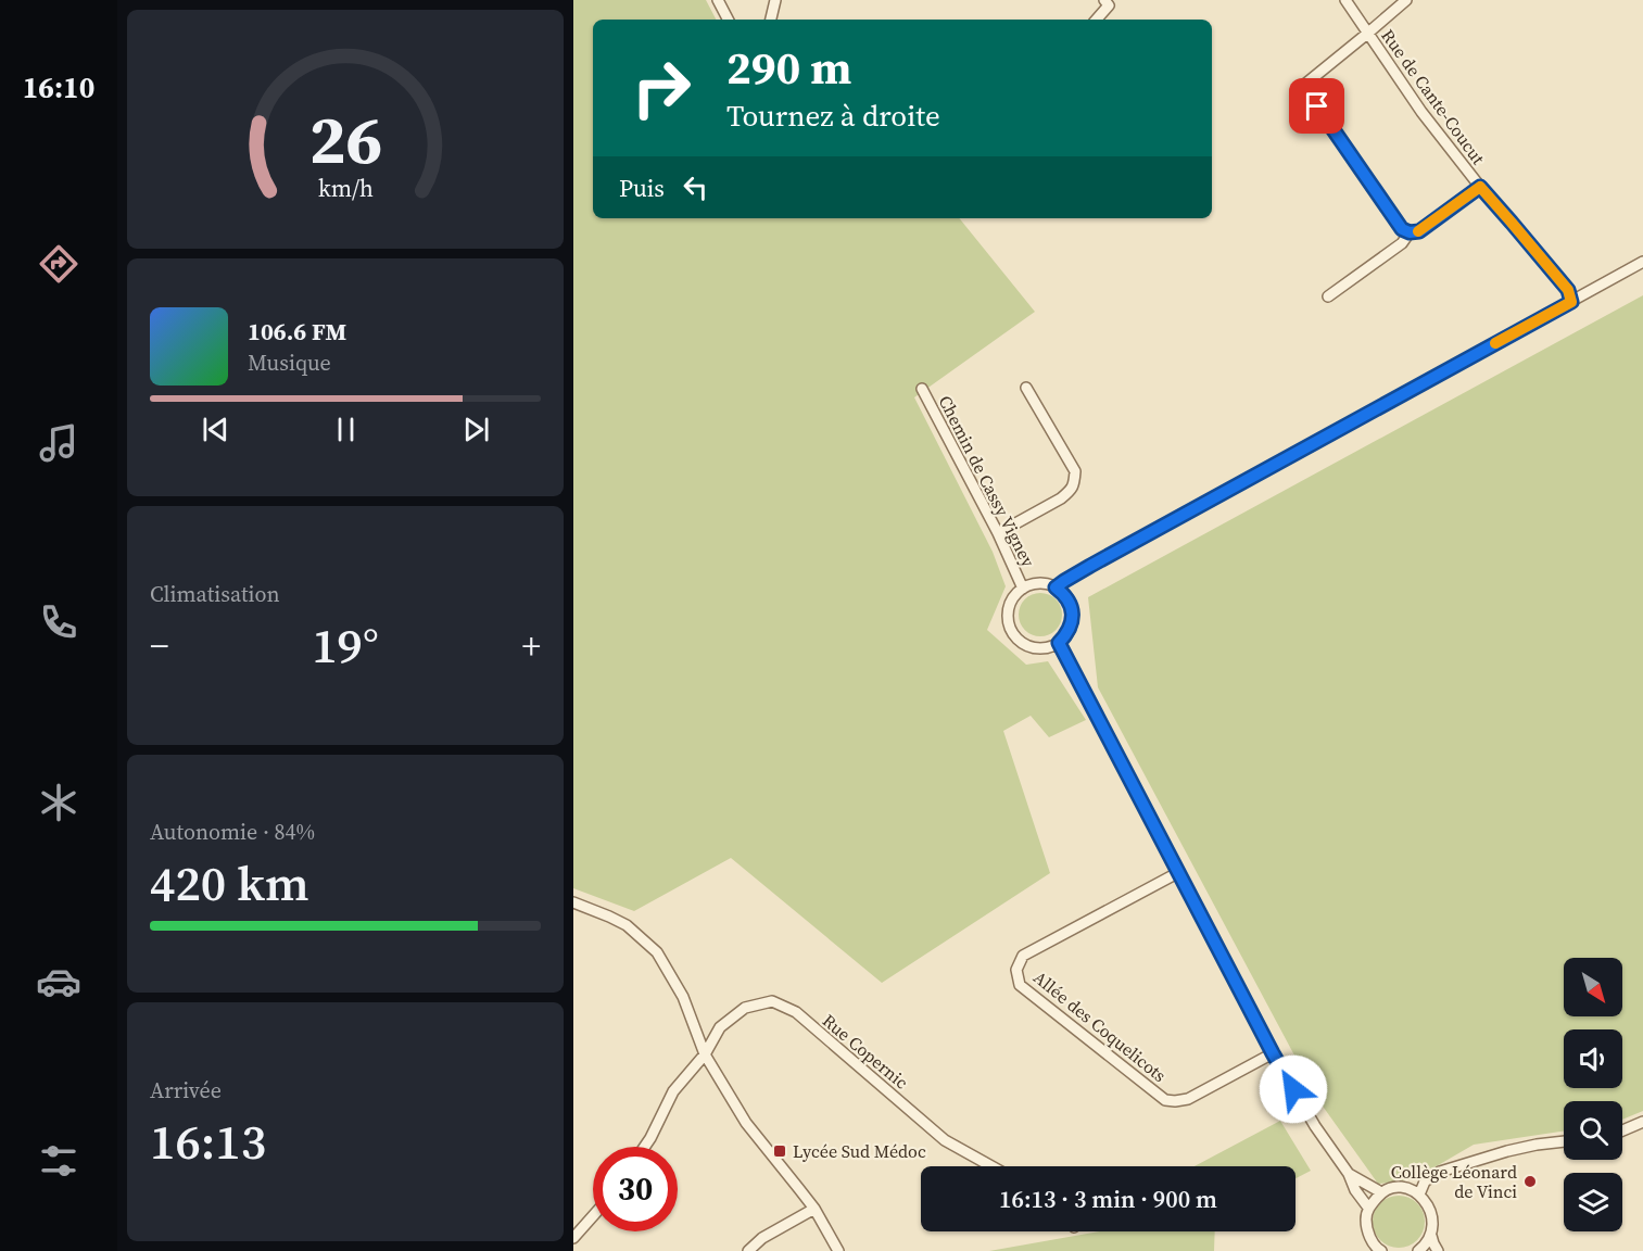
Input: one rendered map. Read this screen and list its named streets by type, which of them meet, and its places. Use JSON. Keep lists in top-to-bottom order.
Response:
{
  "streets": {
    "street": [
      "Rue de Cante-Coucut",
      "Chemin de Cassy Vigney",
      "Allée des Coquelicots",
      "Rue Copernic"
    ]
  },
  "places": {
    "transit": ["Lycée Sud Médoc"],
    "other": ["Collège Léonard de Vinci"]
  },
  "north": "bottom right",
  "page": {
    "tabs": "16:10",
    "turn": ["290 m", "Tournez à droite"],
    "then": "Puis",
    "song": ["106.6 FM", "Musique"],
    "tile": [
      "Climatisation",
      ["Autonomie · 84%", "420 km"],
      ["Arrivée", "16:13"]
    ],
    "heat": ["−", "19°", "+"],
    "limit": "30",
    "trip": "16:13 · 3 min · 900 m",
    "gauge": ["26", "km/h"]
  }
}
